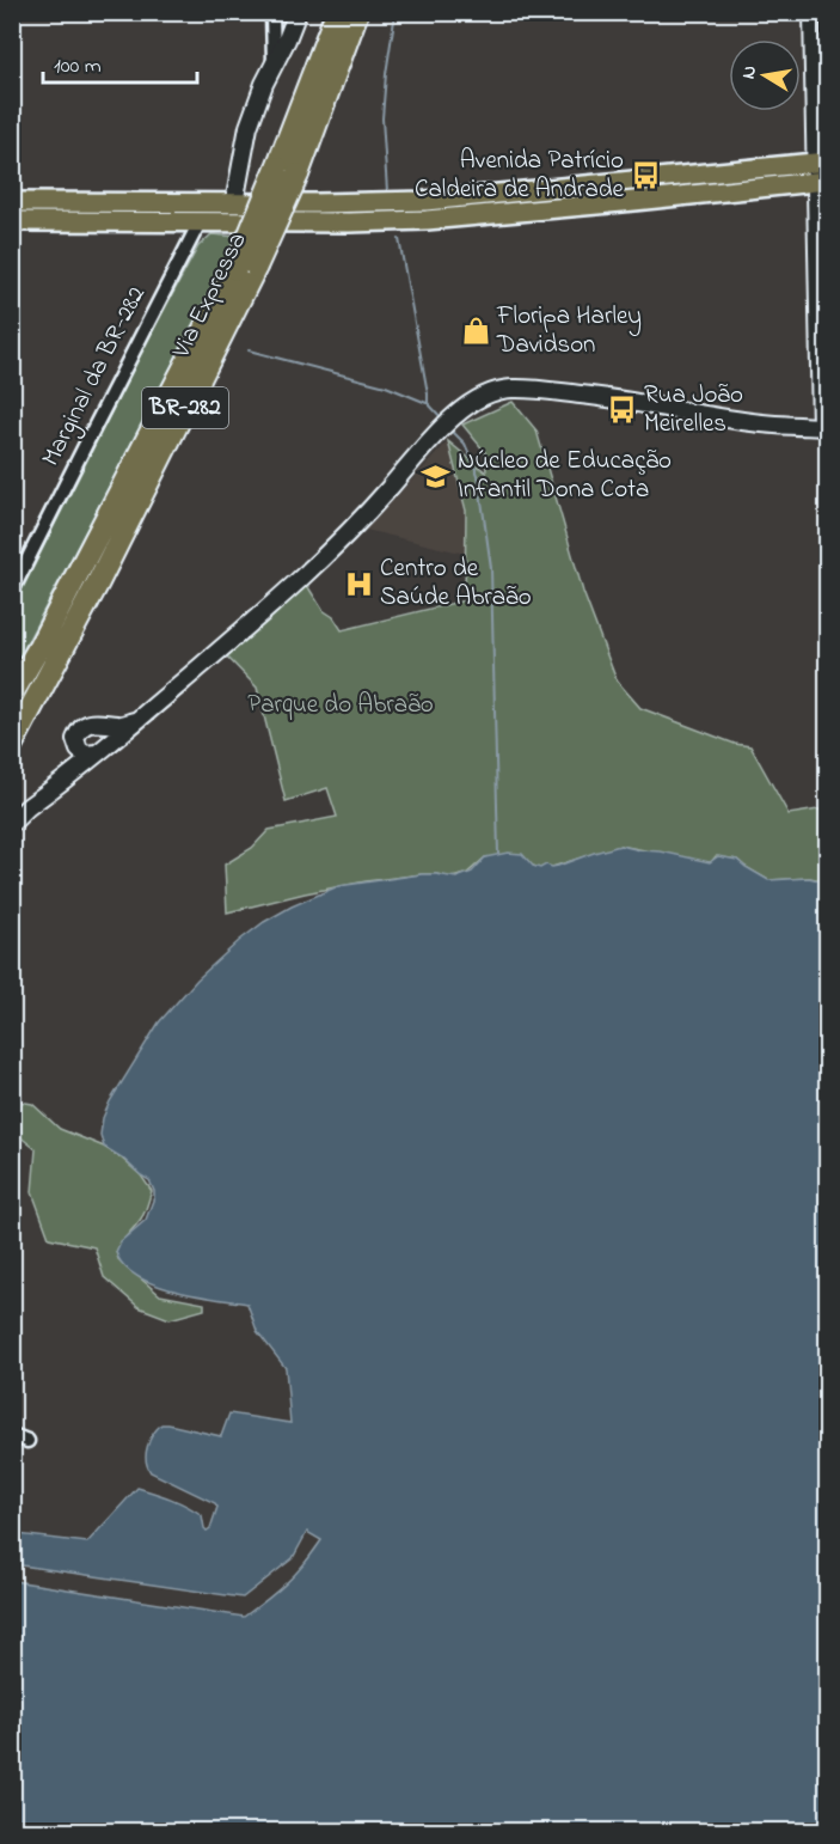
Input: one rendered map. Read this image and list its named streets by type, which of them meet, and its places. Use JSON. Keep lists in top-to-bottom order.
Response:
{
  "streets": {
    "highway": ["Via Expressa", "BR-282"],
    "street": ["Marginal da BR-282"]
  },
  "parks": ["Parque do Abraão"],
  "places": {
    "bus stop": ["Avenida Patrício Caldeira de Andrade", "Rua João Meirelles"],
    "shop": ["Floripa Harley Davidson"],
    "school or university": ["Núcleo de Educação Infantil Dona Cota"],
    "hospital": ["Centro de Saúde Abraão"]
  },
  "scale_bar": "100 m",
  "north": "left"
}
